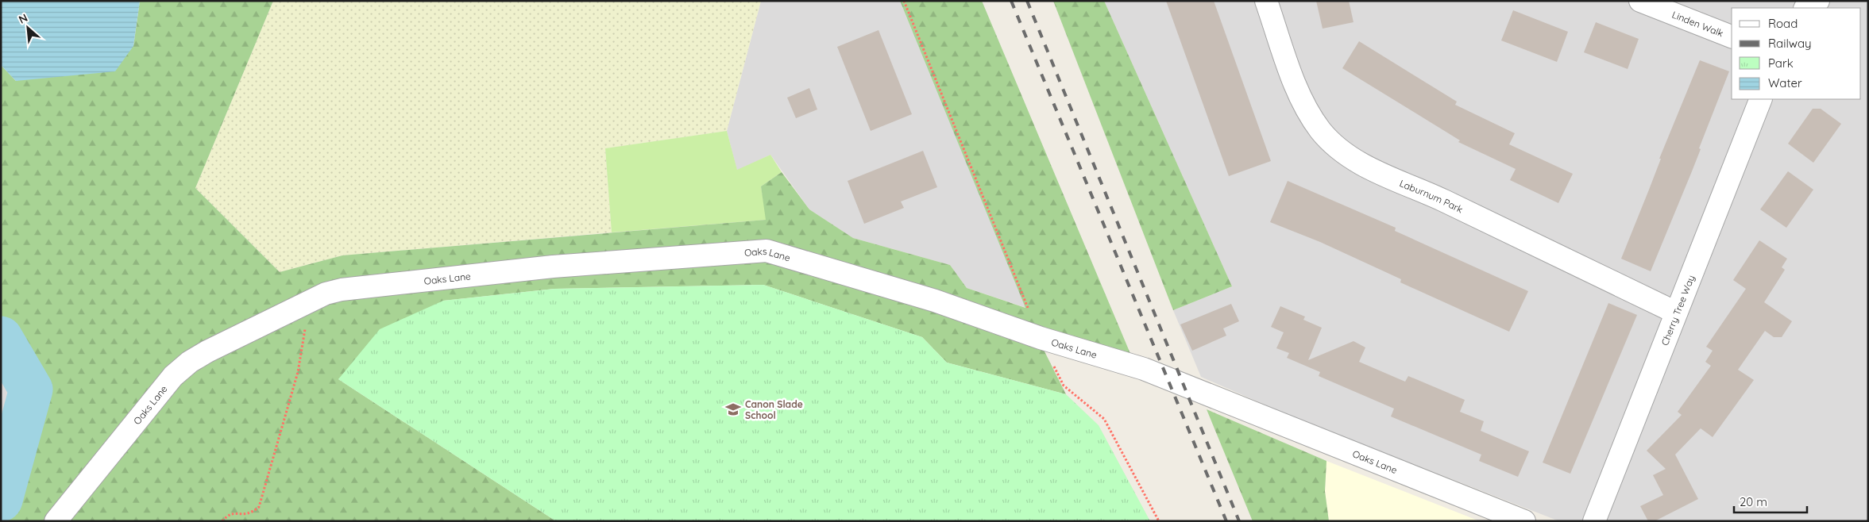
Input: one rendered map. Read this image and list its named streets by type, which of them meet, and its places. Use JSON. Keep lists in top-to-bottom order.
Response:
{
  "streets": {
    "street": [
      "Linden Walk",
      "Laburnum Park",
      "Oaks Lane",
      "Cherry Tree Way"
    ]
  },
  "crossings": [
    ["Laburnum Park", "Cherry Tree Way"]
  ],
  "places": {
    "school or university": ["Canon Slade School"]
  },
  "legend": [
    "Road",
    "Railway",
    "Park",
    "Water"
  ],
  "scale_bar": "20 m",
  "north": "top left"
}
